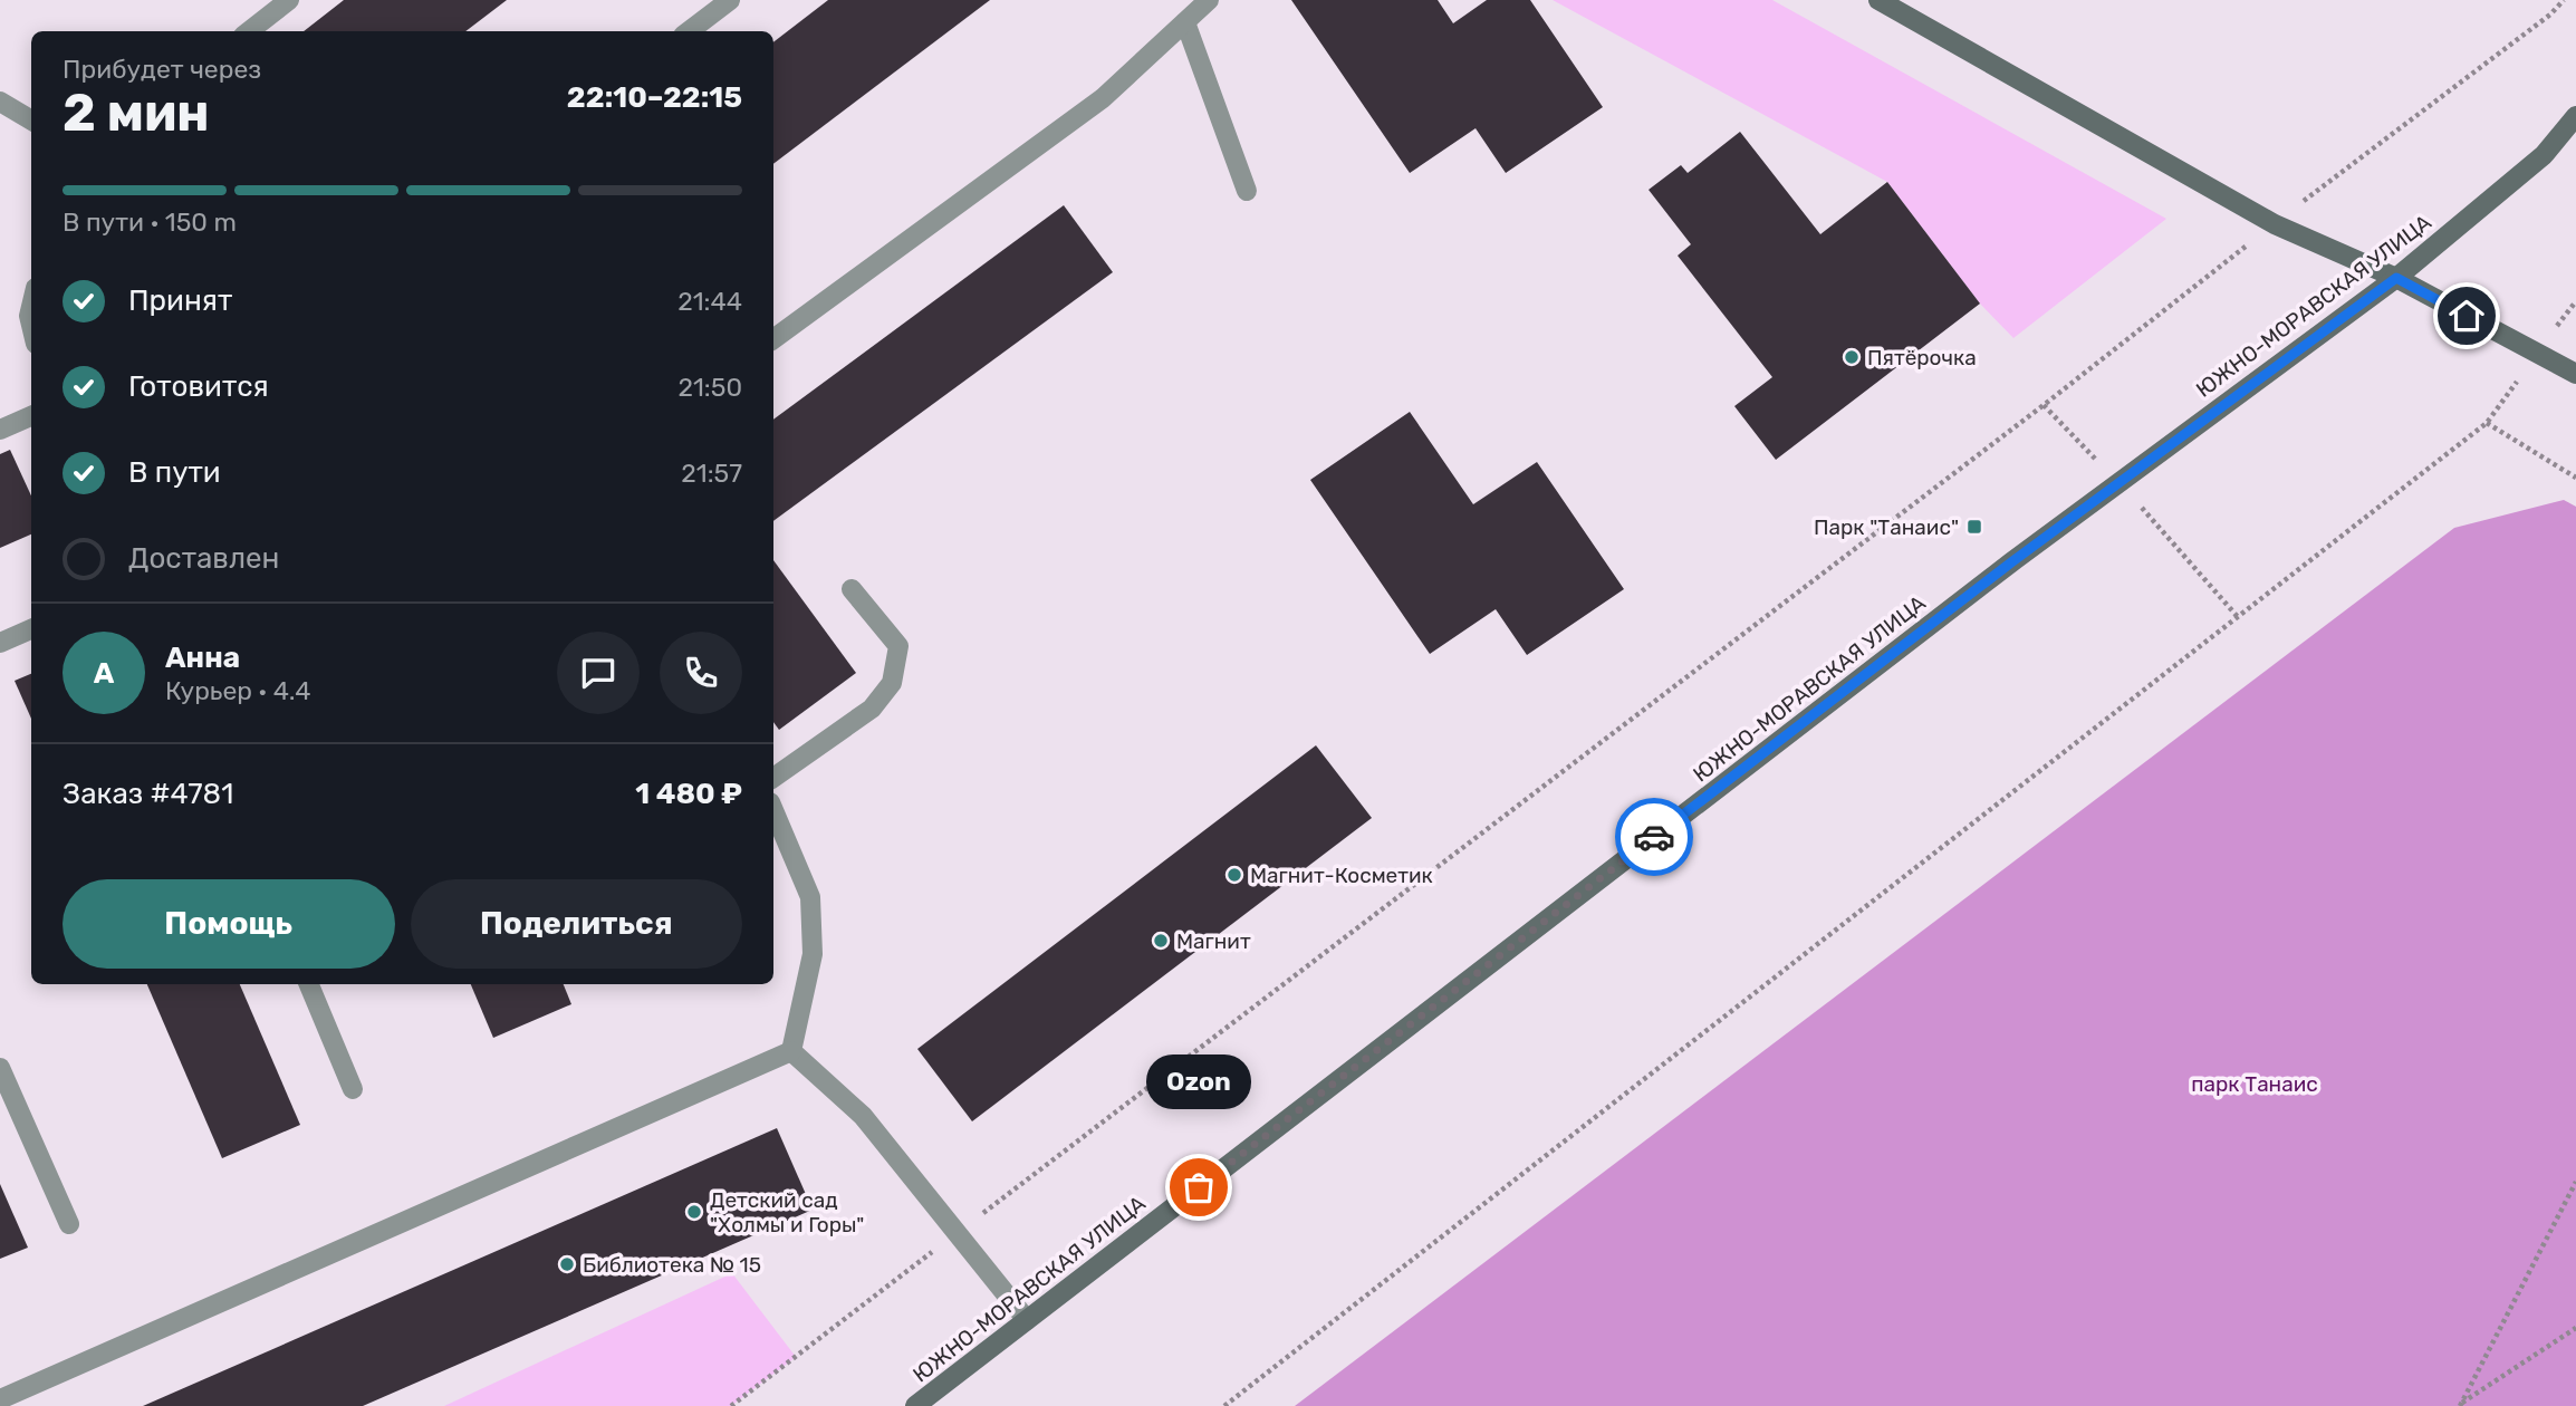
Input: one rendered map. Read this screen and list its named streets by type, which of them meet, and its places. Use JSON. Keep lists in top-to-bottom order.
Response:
{
  "streets": {
    "main road": ["ЮЖНО-МОРАВСКАЯ УЛИЦА"]
  },
  "parks": ["парк Танаис"],
  "places": {
    "other": [
      "Пятёрочка",
      "Магнит-Косметик",
      "Магнит",
      "Ozon",
      "Детский сад \"Холмы и Горы\"",
      "Библиотека № 15"
    ],
    "transit": ["Парк \"Танаис\""]
  },
  "page": {
    "heading": ["2 мин", "Прибудет через", "22:10–22:15"],
    "panel": [
      "Анна",
      "Курьер · 4.4",
      "Заказ #4781",
      "1 480 ₽"
    ],
    "bar": "В пути · 150 m",
    "list": [
      ["Принят", "21:44"],
      ["Готовится", "21:50"],
      ["В пути", "21:57"],
      "Доставлен"
    ],
    "round": "А",
    "buttons": ["Помощь", "Поделиться"],
    "bubble": "Ozon"
  }
}
